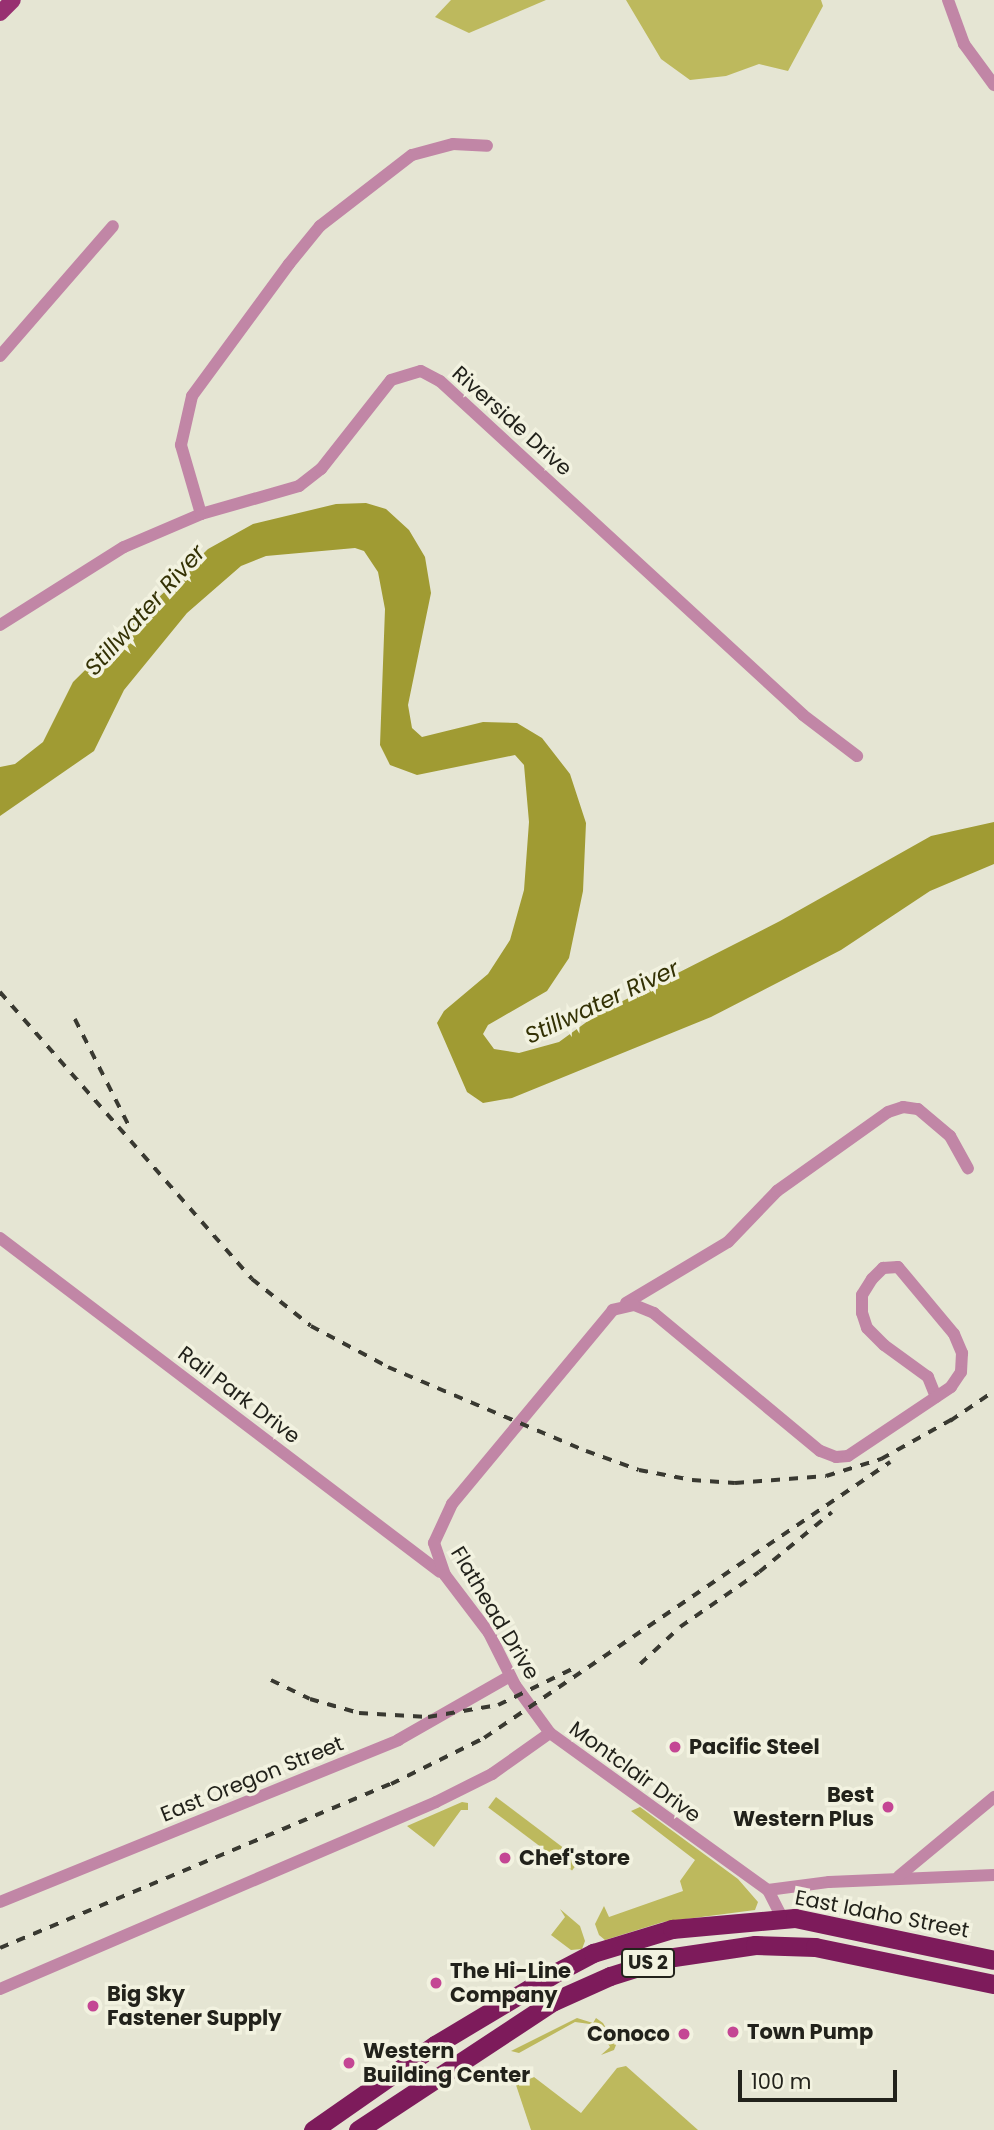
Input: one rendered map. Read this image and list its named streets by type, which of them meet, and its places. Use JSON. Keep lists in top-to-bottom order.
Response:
{
  "streets": {
    "highway": ["East Idaho Street", "US 2"],
    "street": [
      "Riverside Drive",
      "Rail Park Drive",
      "Flathead Drive",
      "Montclair Drive",
      "East Oregon Street"
    ]
  },
  "crossings": [
    ["Rail Park Drive", "Flathead Drive"],
    ["Flathead Drive", "Montclair Drive"],
    ["Flathead Drive", "East Oregon Street"],
    ["Montclair Drive", "East Idaho Street"]
  ],
  "water": ["Stillwater River"],
  "places": [
    "Pacific Steel",
    "Best Western Plus",
    "Chef'store",
    "The Hi-Line Company",
    "Big Sky Fastener Supply",
    "Town Pump",
    "Conoco",
    "Western Building Center"
  ],
  "scale_bar": "100 m"
}
